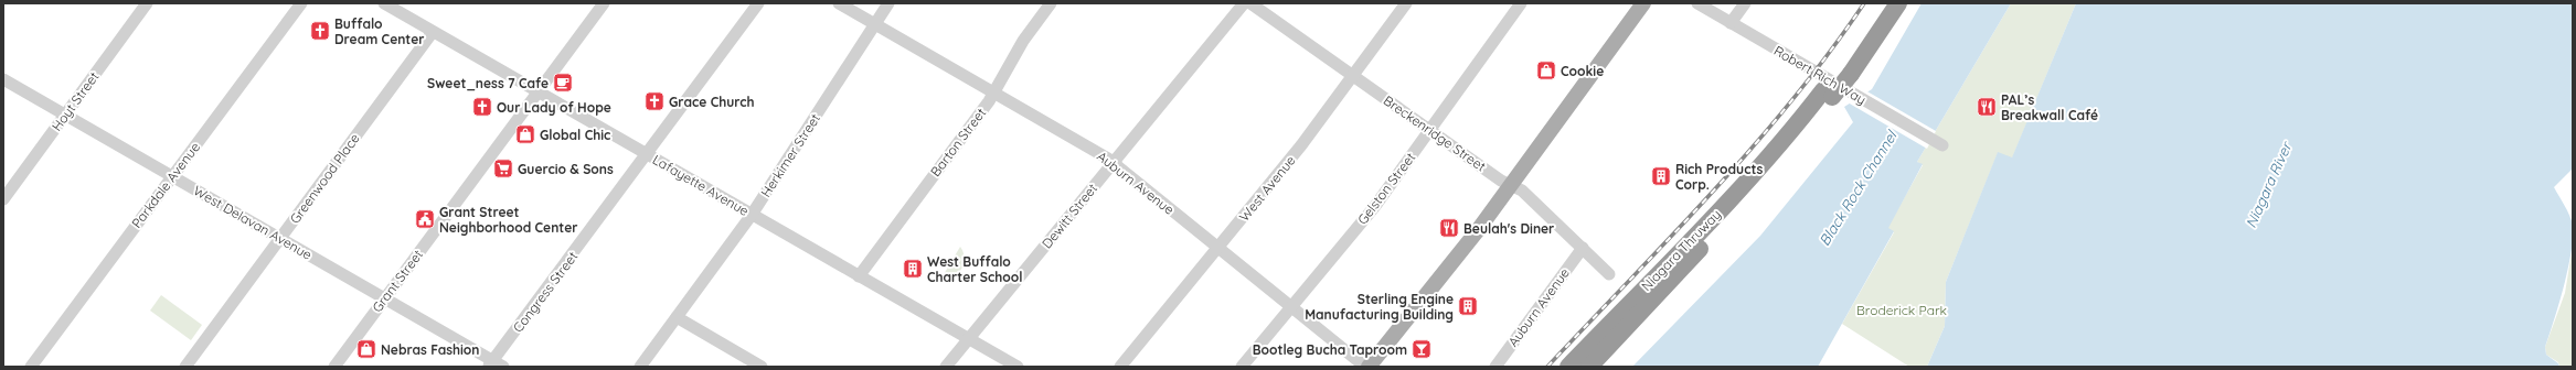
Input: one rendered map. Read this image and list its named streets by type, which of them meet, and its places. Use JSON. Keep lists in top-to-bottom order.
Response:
{
  "streets": {
    "highway": ["Niagara Thruway"],
    "street": [
      "Robert Rich Way",
      "Hoyt Street",
      "Breckenridge Street",
      "Barton Street",
      "Herkimer Street",
      "Greenwood Place",
      "Auburn Avenue",
      "Parkdale Avenue",
      "Lafayette Avenue",
      "West Avenue",
      "Gelston Street",
      "Dewitt Street",
      "West Delavan Avenue",
      "Grant Street",
      "Congress Street"
    ]
  },
  "crossings": [
    ["Robert Rich Way", "Niagara Thruway"],
    ["Hoyt Street", "West Delavan Avenue"],
    ["Breckenridge Street", "Auburn Avenue"],
    ["Breckenridge Street", "West Avenue"],
    ["Breckenridge Street", "Gelston Street"],
    ["Barton Street", "Auburn Avenue"],
    ["Barton Street", "Lafayette Avenue"],
    ["Herkimer Street", "Auburn Avenue"],
    ["Herkimer Street", "Lafayette Avenue"],
    ["Greenwood Place", "Lafayette Avenue"],
    ["Greenwood Place", "West Delavan Avenue"],
    ["Auburn Avenue", "West Avenue"],
    ["Auburn Avenue", "Gelston Street"],
    ["Auburn Avenue", "Dewitt Street"],
    ["Parkdale Avenue", "West Delavan Avenue"],
    ["Lafayette Avenue", "Dewitt Street"],
    ["Lafayette Avenue", "Grant Street"],
    ["Lafayette Avenue", "Congress Street"],
    ["West Delavan Avenue", "Grant Street"],
    ["West Delavan Avenue", "Congress Street"]
  ],
  "water": ["Niagara River", "Black Rock Channel"],
  "parks": ["Broderick Park"],
  "places": {
    "church": ["Buffalo Dream Center", "Grace Church", "Our Lady of Hope"],
    "shop": ["Cookie", "Global Chic", "Nebras Fashion"],
    "cafe": ["Sweet_ness 7 Cafe"],
    "restaurant": ["PAL’s Breakwall Café", "Beulah's Diner"],
    "supermarket": ["Guercio & Sons"],
    "building": ["Rich Products Corp.", "West Buffalo Charter School", "Sterling Engine Manufacturing Building"],
    "public building": ["Grant Street Neighborhood Center"],
    "bar": ["Bootleg Bucha Taproom"]
  }
}
